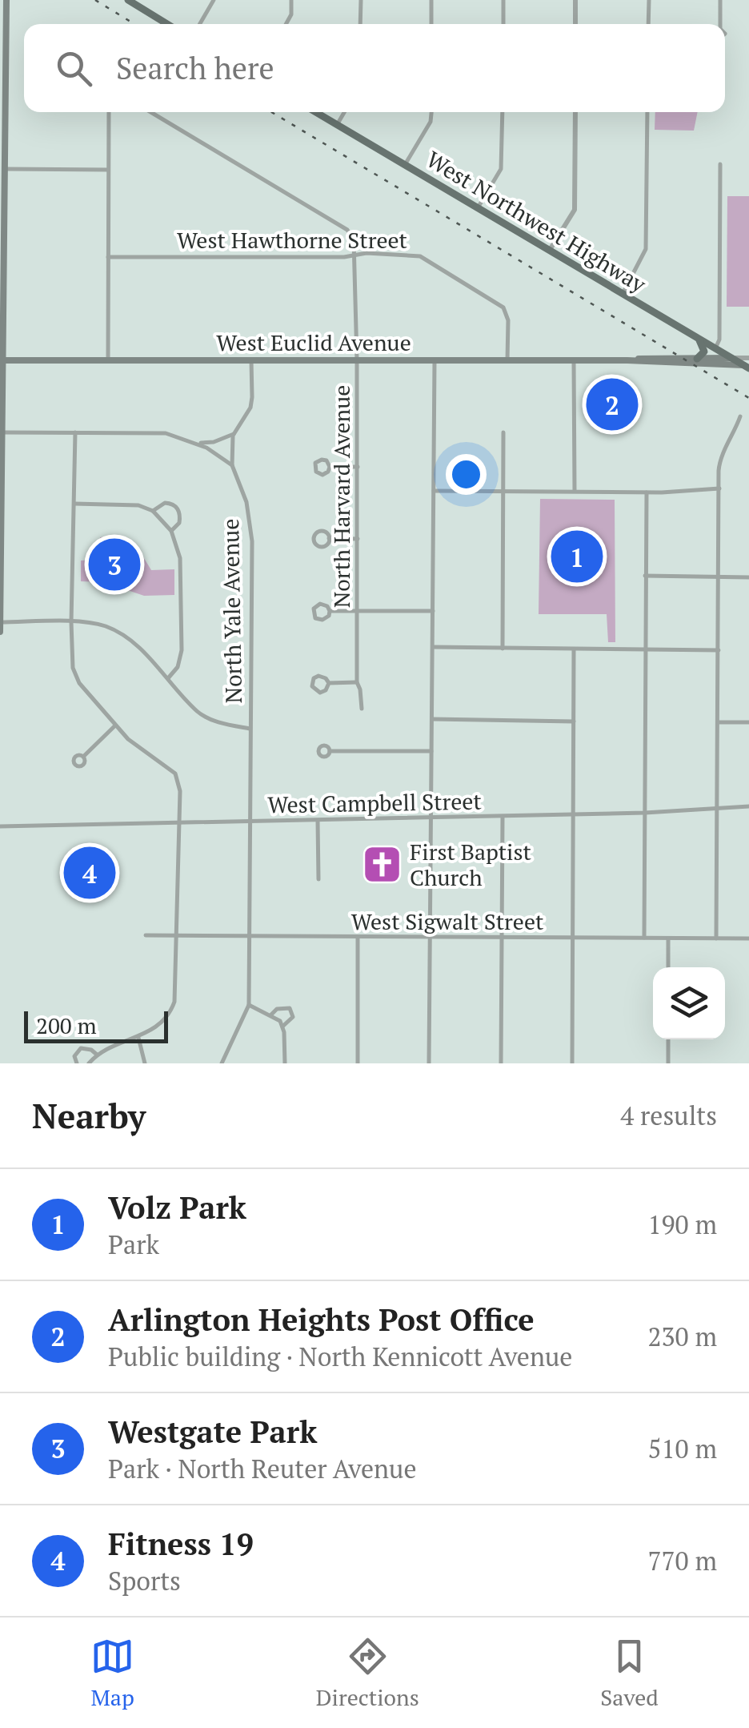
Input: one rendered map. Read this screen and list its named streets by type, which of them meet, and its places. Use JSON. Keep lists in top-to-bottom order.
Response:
{
  "streets": {
    "main road": ["West Northwest Highway", "West Euclid Avenue"],
    "street": [
      "West Hawthorne Street",
      "North Harvard Avenue",
      "North Yale Avenue",
      "West Campbell Street",
      "West Sigwalt Street"
    ]
  },
  "crossings": [
    ["West Northwest Highway", "West Euclid Avenue"],
    ["West Hawthorne Street", "West Euclid Avenue"],
    ["West Hawthorne Street", "North Harvard Avenue"],
    ["West Euclid Avenue", "North Harvard Avenue"],
    ["West Euclid Avenue", "North Yale Avenue"],
    ["North Yale Avenue", "West Campbell Street"],
    ["North Yale Avenue", "West Sigwalt Street"]
  ],
  "places": {
    "church": ["First Baptist Church"]
  },
  "scale_bar": "200 m",
  "page": {
    "search": "Search here",
    "pins": [
      "2",
      "1",
      "3",
      "4"
    ],
    "scale": "200 m",
    "heading": ["Nearby", "4 results"],
    "list": [
      {
        "mark": "1",
        "name": "Volz Park",
        "note": "Park",
        "value": "190 m"
      },
      {
        "mark": "2",
        "name": "Arlington Heights Post Office",
        "note": "Public building · North Kennicott Avenue",
        "value": "230 m"
      },
      {
        "mark": "3",
        "name": "Westgate Park",
        "note": "Park · North Reuter Avenue",
        "value": "510 m"
      },
      {
        "mark": "4",
        "name": "Fitness 19",
        "note": "Sports",
        "value": "770 m"
      }
    ],
    "nav": ["Map", "Directions", "Saved"]
  }
}
